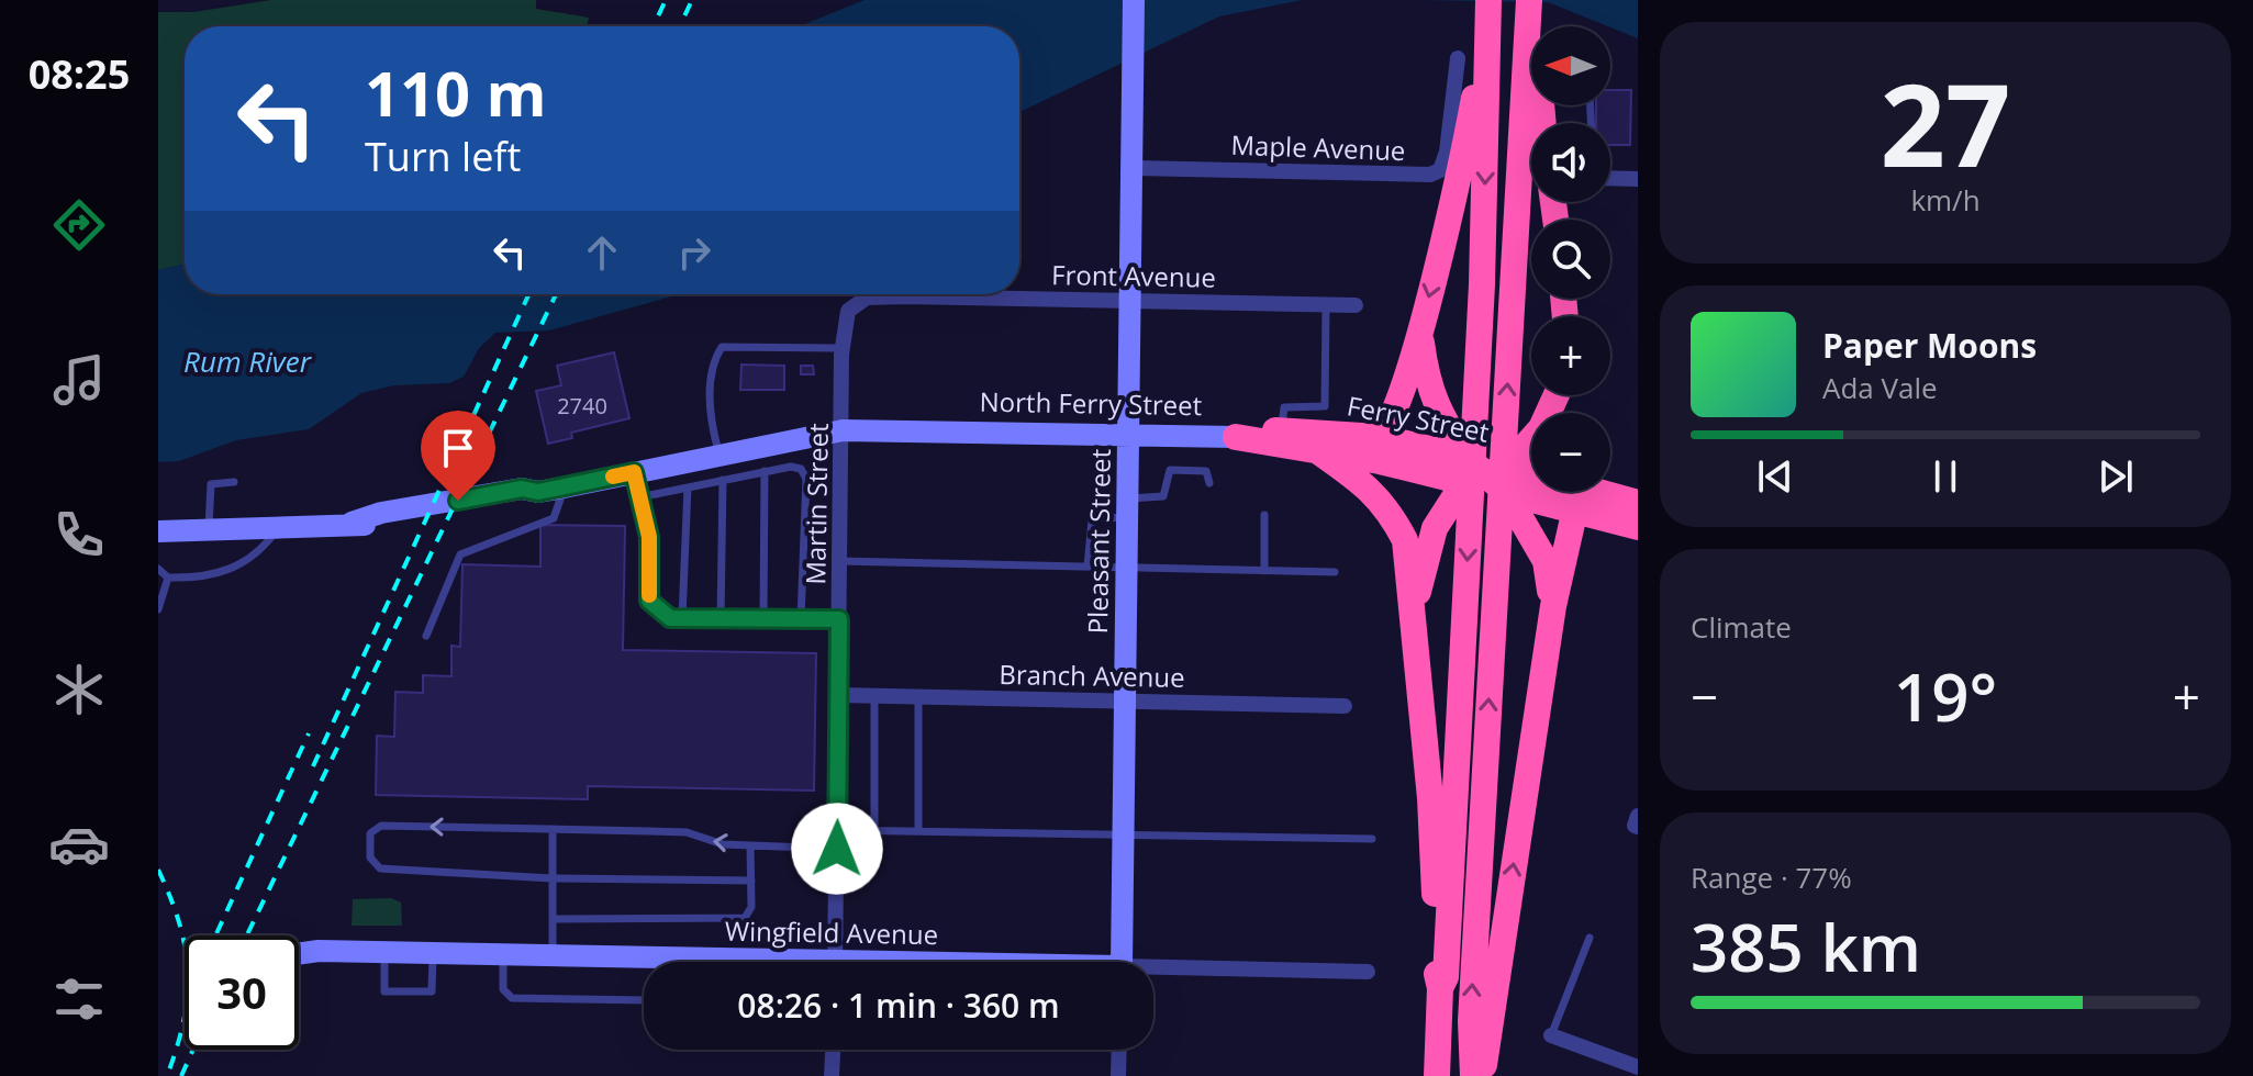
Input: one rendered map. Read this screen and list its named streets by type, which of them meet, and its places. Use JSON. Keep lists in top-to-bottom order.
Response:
{
  "streets": {
    "highway": ["North Ferry Street", "Ferry Street"],
    "street": [
      "Maple Avenue",
      "Front Avenue",
      "Martin Street",
      "Pleasant Street",
      "Branch Avenue",
      "Wingfield Avenue"
    ]
  },
  "crossings": [
    ["Maple Avenue", "Pleasant Street"],
    ["Front Avenue", "Martin Street"],
    ["Front Avenue", "Pleasant Street"],
    ["North Ferry Street", "Ferry Street"],
    ["North Ferry Street", "Martin Street"],
    ["North Ferry Street", "Pleasant Street"],
    ["Martin Street", "Branch Avenue"],
    ["Pleasant Street", "Branch Avenue"]
  ],
  "water": ["Rum River"],
  "house_numbers": ["2740"],
  "north": "left",
  "page": {
    "tabs": "08:25",
    "tile": [
      ["27", "km/h"],
      "Climate",
      ["Range · 77%", "385 km"]
    ],
    "map_buttons": ["+", "−"],
    "turn": ["110 m", "Turn left"],
    "song": ["Paper Moons", "Ada Vale"],
    "heat": ["−", "19°", "+"],
    "limit": "30",
    "trip": "08:26 · 1 min · 360 m"
  }
}
